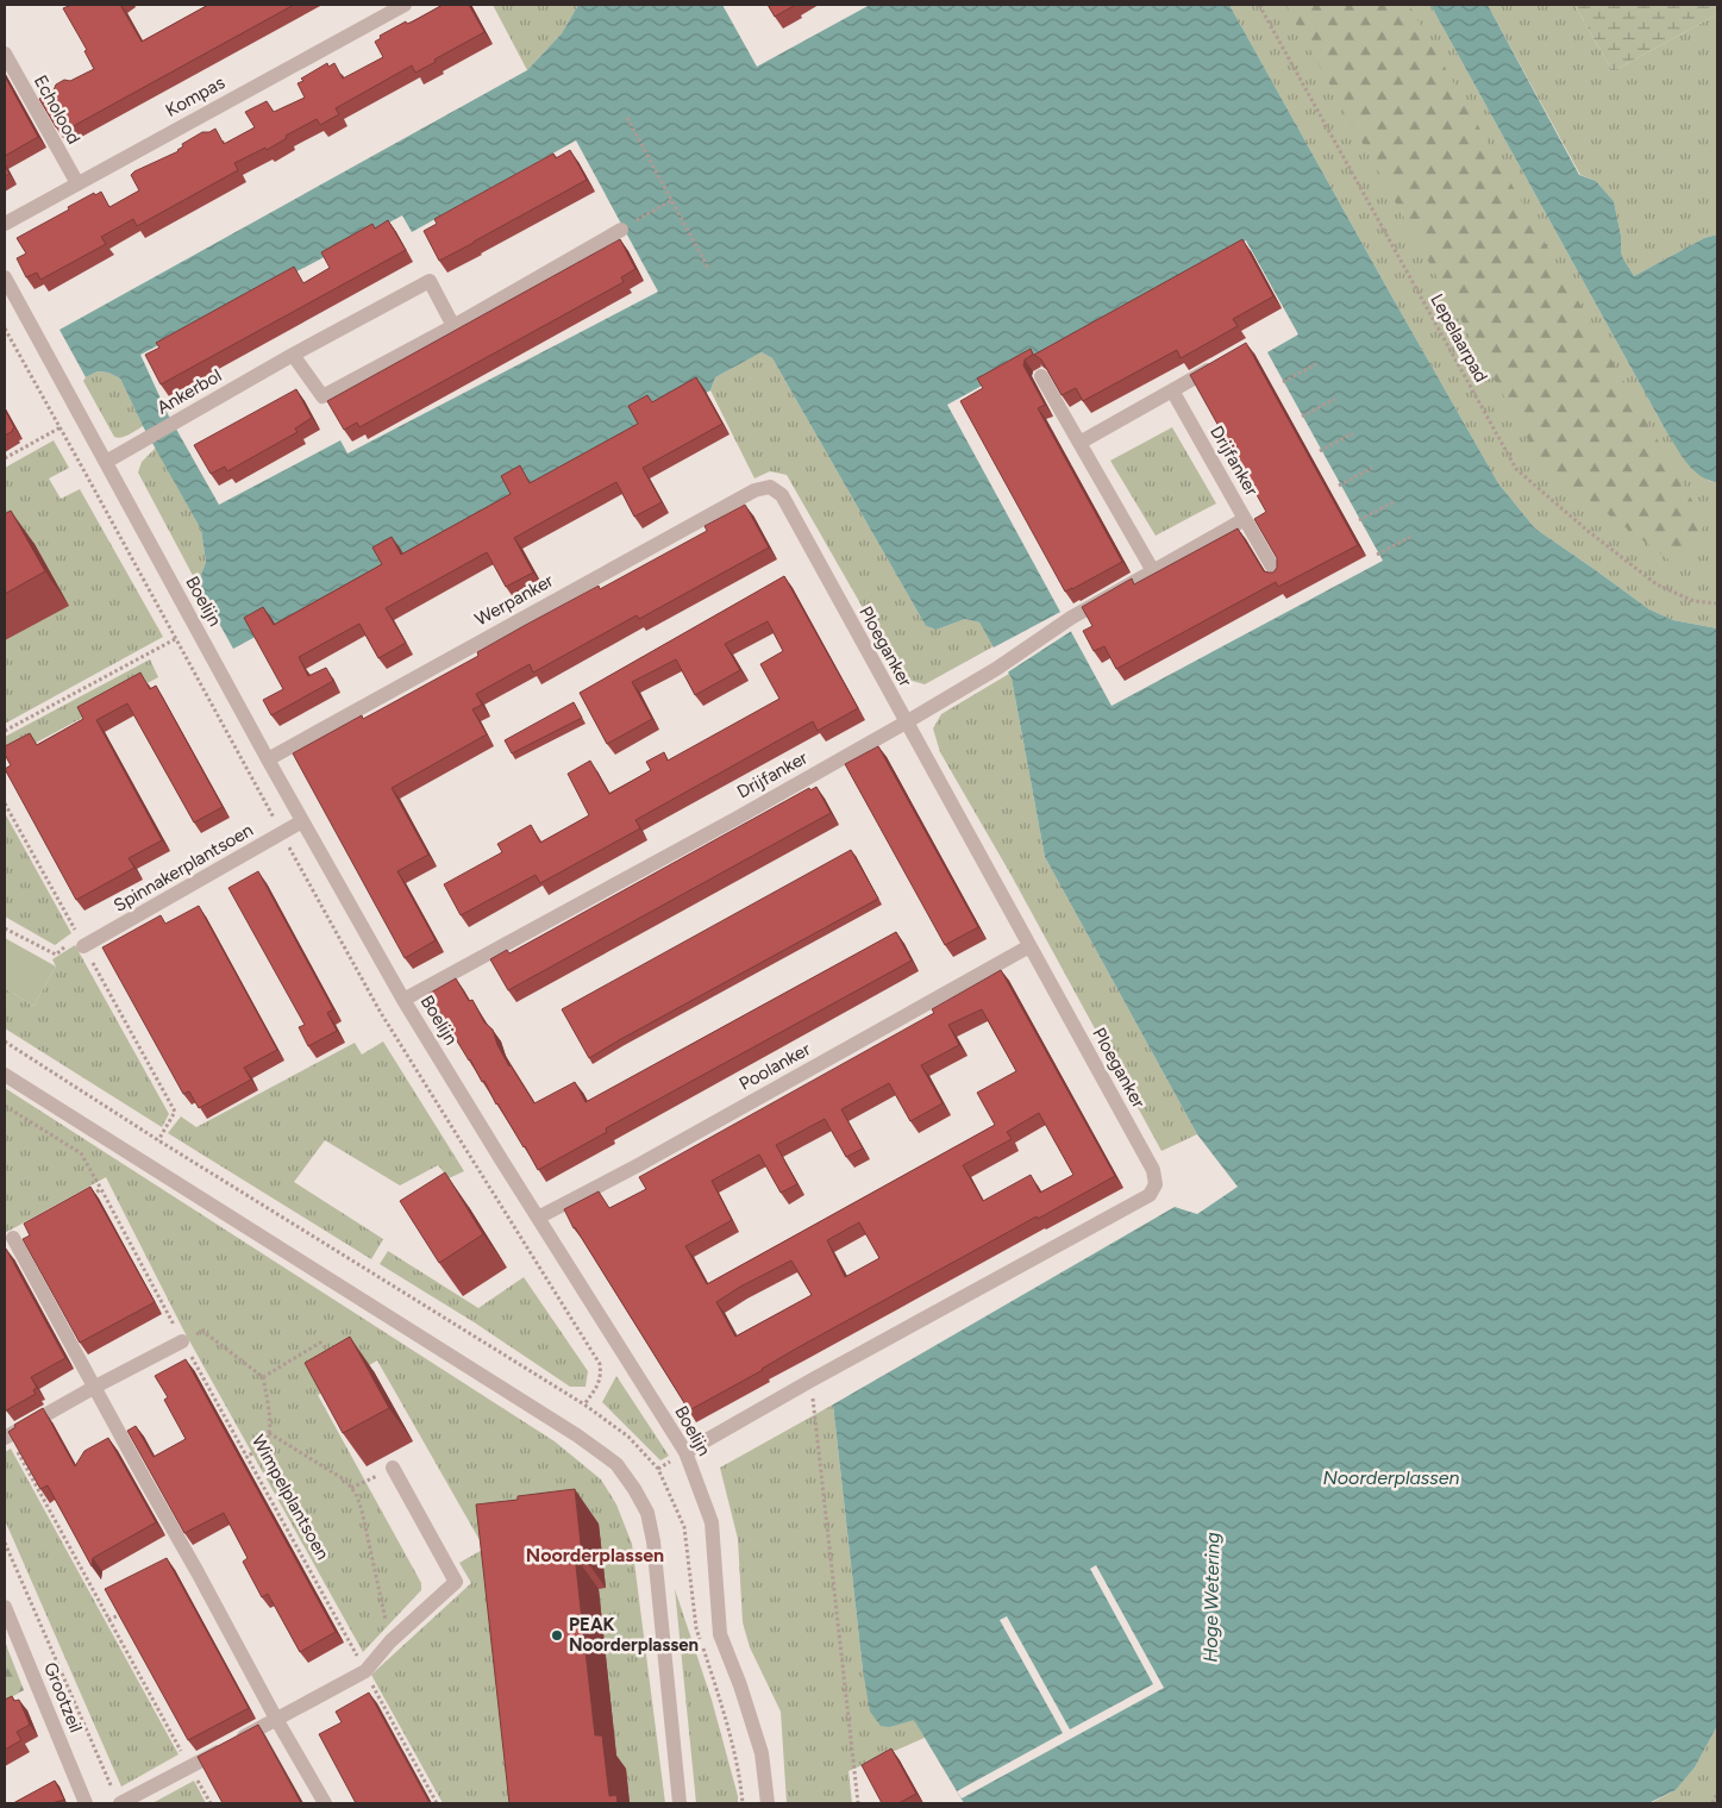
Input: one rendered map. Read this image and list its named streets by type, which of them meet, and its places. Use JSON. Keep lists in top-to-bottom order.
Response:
{
  "streets": {
    "street": [
      "Kompas",
      "Echolood",
      "Ankerbol",
      "Drijfanker",
      "Werpanker",
      "Boelijn",
      "Ploeganker",
      "Spinnakerplantsoen",
      "Poolanker",
      "Grootzeil"
    ],
    "path": ["Lepelaarpad", "Wimpelplantsoen"]
  },
  "crossings": [
    ["Kompas", "Echolood"],
    ["Ankerbol", "Boelijn"],
    ["Drijfanker", "Boelijn"],
    ["Drijfanker", "Ploeganker"],
    ["Werpanker", "Boelijn"],
    ["Werpanker", "Ploeganker"],
    ["Boelijn", "Ploeganker"],
    ["Boelijn", "Spinnakerplantsoen"],
    ["Boelijn", "Poolanker"],
    ["Ploeganker", "Poolanker"]
  ],
  "districts": ["Noorderplassen"],
  "water": ["Noorderplassen", "Hoge Wetering"],
  "places": ["PEAK Noorderplassen"]
}
